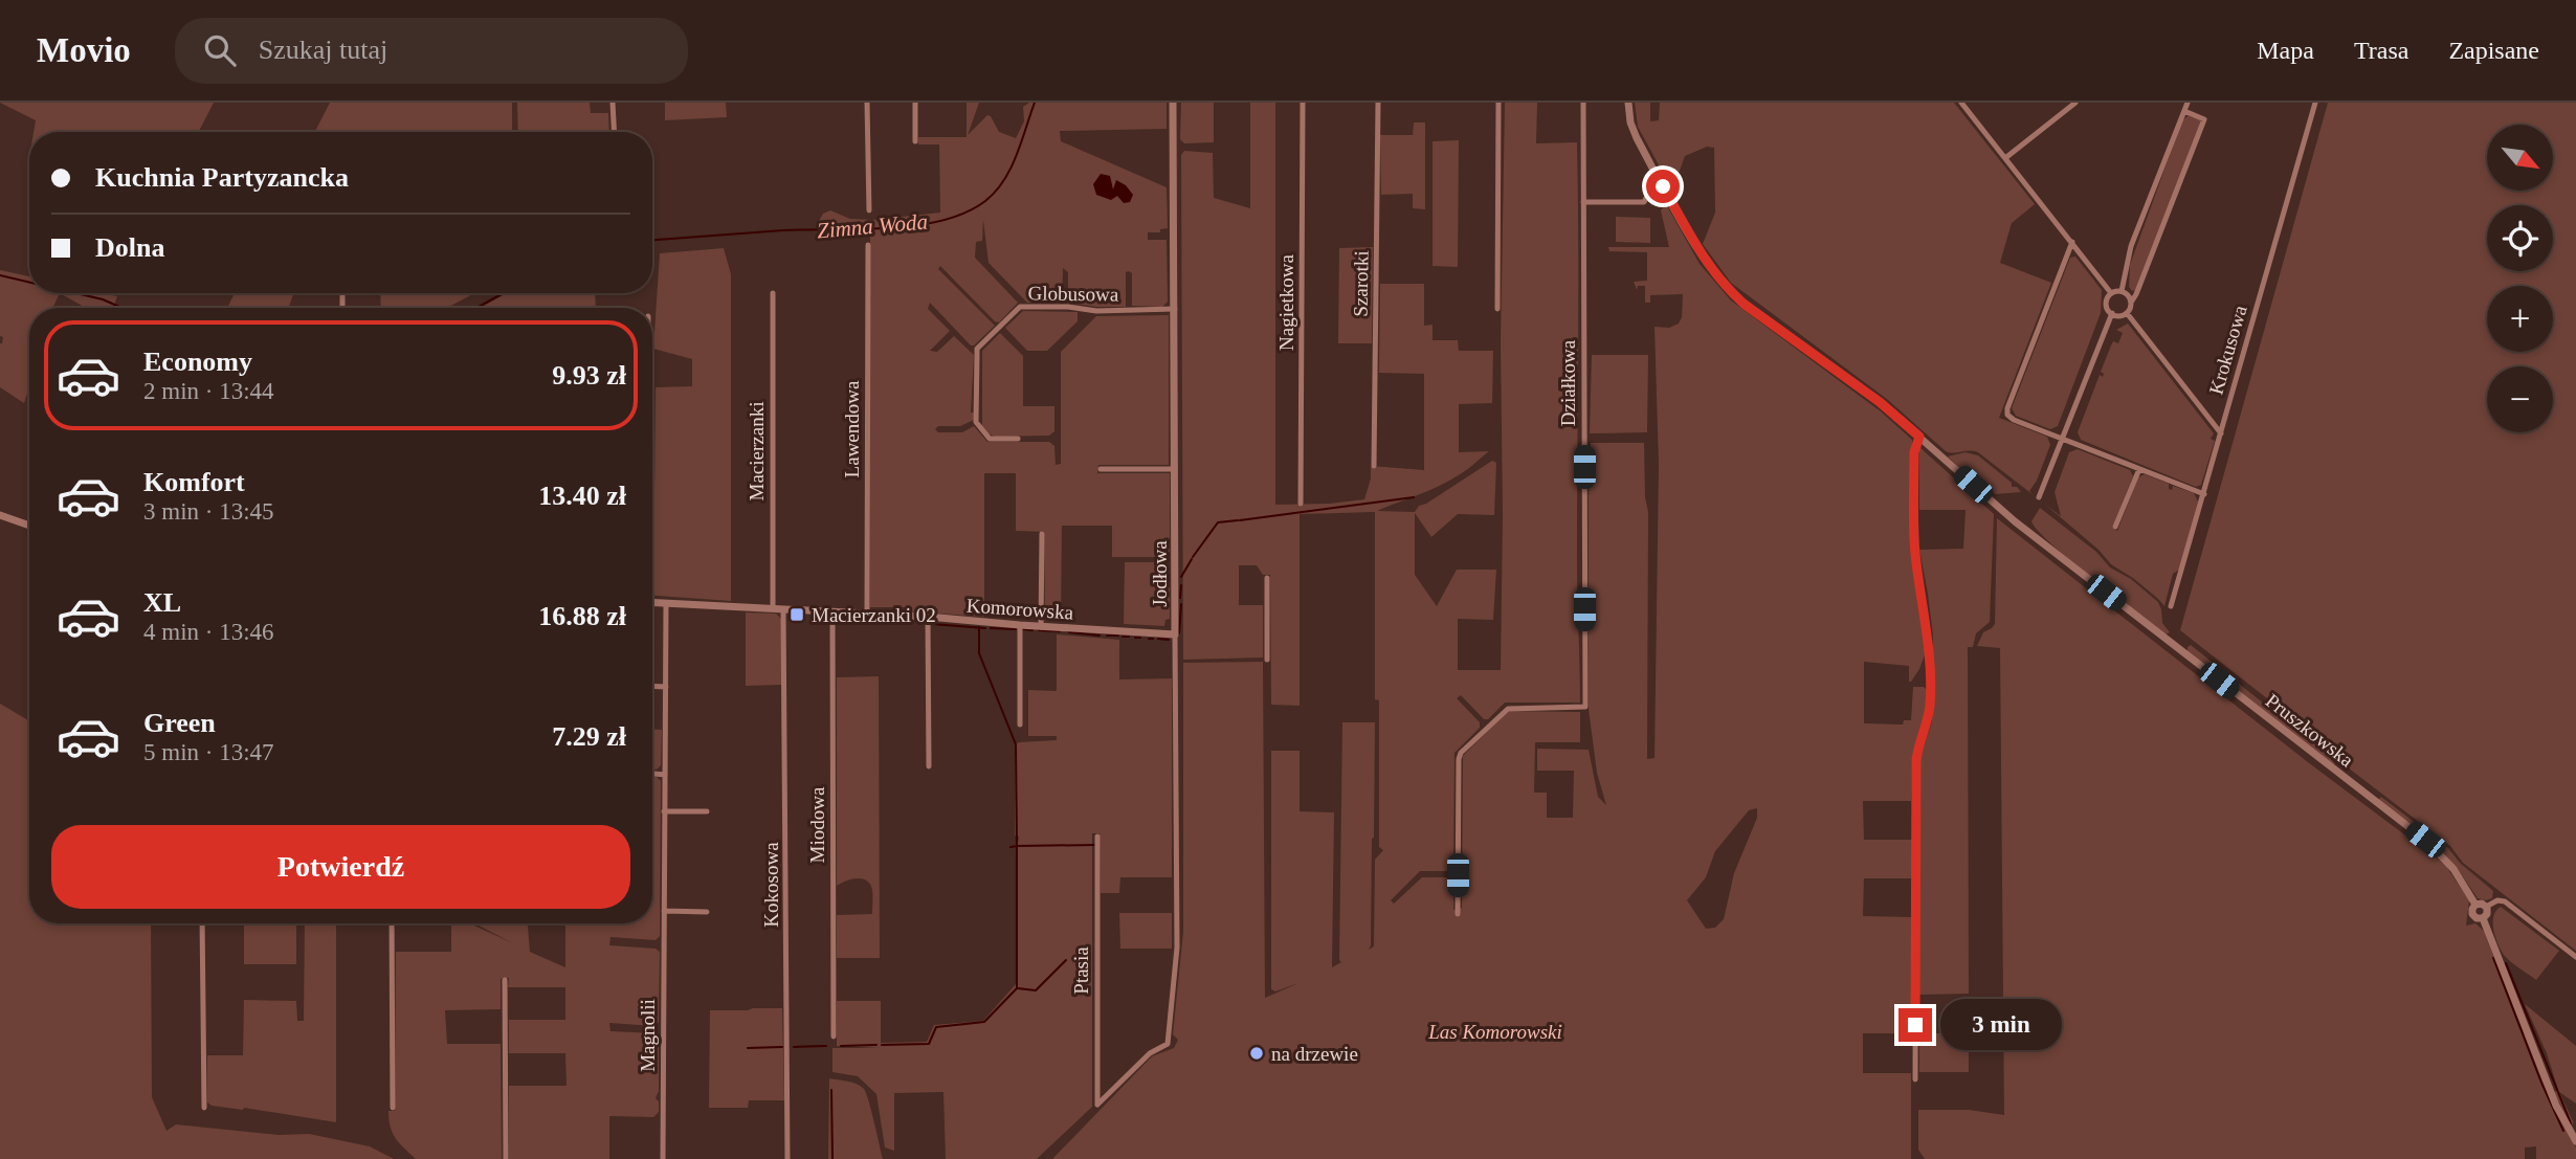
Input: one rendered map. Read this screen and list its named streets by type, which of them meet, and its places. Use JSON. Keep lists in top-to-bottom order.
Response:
{
  "streets": {
    "street": [
      "Szarotki",
      "Globusowa",
      "Nagietkowa",
      "Krokusowa",
      "Działkowa",
      "Lawendowa",
      "Macierzanki",
      "Jodłowa",
      "Komorowska",
      "Pruszkowska",
      "Miodowa",
      "Kokosowa",
      "Ptasia",
      "Magnolii"
    ]
  },
  "crossings": [
    ["Globusowa", "Jodłowa"],
    ["Lawendowa", "Komorowska"],
    ["Macierzanki", "Komorowska"],
    ["Jodłowa", "Komorowska"],
    ["Jodłowa", "Ptasia"],
    ["Komorowska", "Miodowa"],
    ["Komorowska", "Kokosowa"],
    ["Komorowska", "Magnolii"]
  ],
  "water": ["Zimna Woda"],
  "parks": ["Las Komorowski"],
  "places": {
    "transit": ["Macierzanki 02"],
    "other": ["na drzewie"]
  },
  "north": "bottom right",
  "page": {
    "header": "Movio",
    "search": "Szukaj tutaj",
    "nav": ["Mapa", "Trasa", "Zapisane"],
    "map_buttons": ["+", "−"],
    "banner": ["Kuchnia Partyzancka", "Dolna"],
    "list": [
      {
        "name": "Economy",
        "note": "2 min · 13:44",
        "value": "9.93 zł"
      },
      {
        "name": "Komfort",
        "note": "3 min · 13:45",
        "value": "13.40 zł"
      },
      {
        "name": "XL",
        "note": "4 min · 13:46",
        "value": "16.88 zł"
      },
      {
        "name": "Green",
        "note": "5 min · 13:47",
        "value": "7.29 zł"
      }
    ],
    "buttons": "Potwierdź",
    "bubble": "3 min"
  }
}
